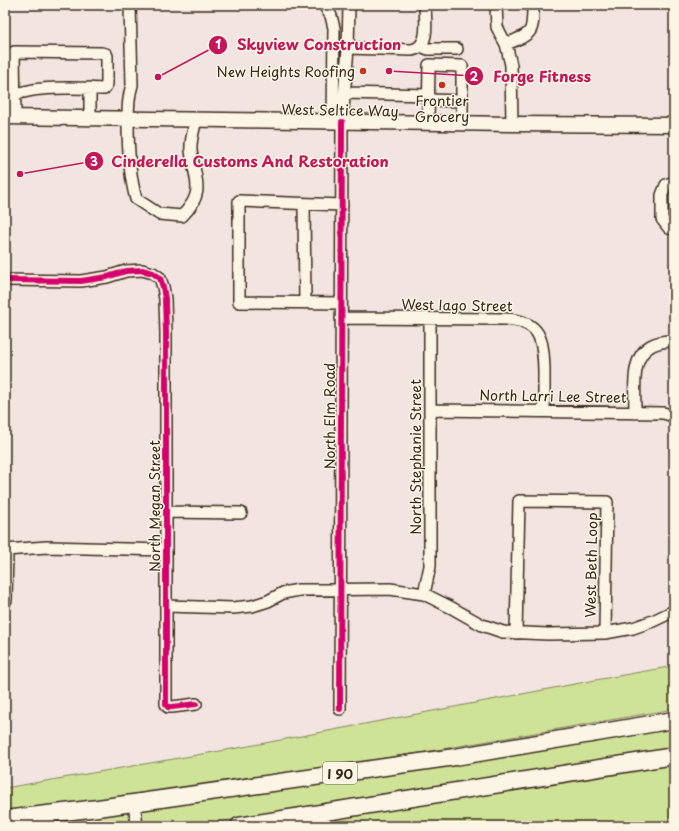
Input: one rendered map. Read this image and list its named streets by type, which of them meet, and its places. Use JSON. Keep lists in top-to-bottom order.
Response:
{
  "streets": {
    "highway": ["I 90"],
    "main road": ["West Seltice Way"],
    "street": [
      "West Iago Street",
      "North Larri Lee Street",
      "North Elm Road",
      "North Stephanie Street",
      "North Megan Street",
      "West Beth Loop"
    ]
  },
  "crossings": [
    ["West Seltice Way", "North Elm Road"],
    ["West Iago Street", "North Larri Lee Street"],
    ["West Iago Street", "North Elm Road"],
    ["West Iago Street", "North Stephanie Street"],
    ["North Larri Lee Street", "North Stephanie Street"]
  ],
  "places": [
    "New Heights Roofing",
    "Forge Fitness",
    "Skyview Construction",
    "Frontier Grocery",
    "Cinderella Customs And Restoration"
  ]
}
